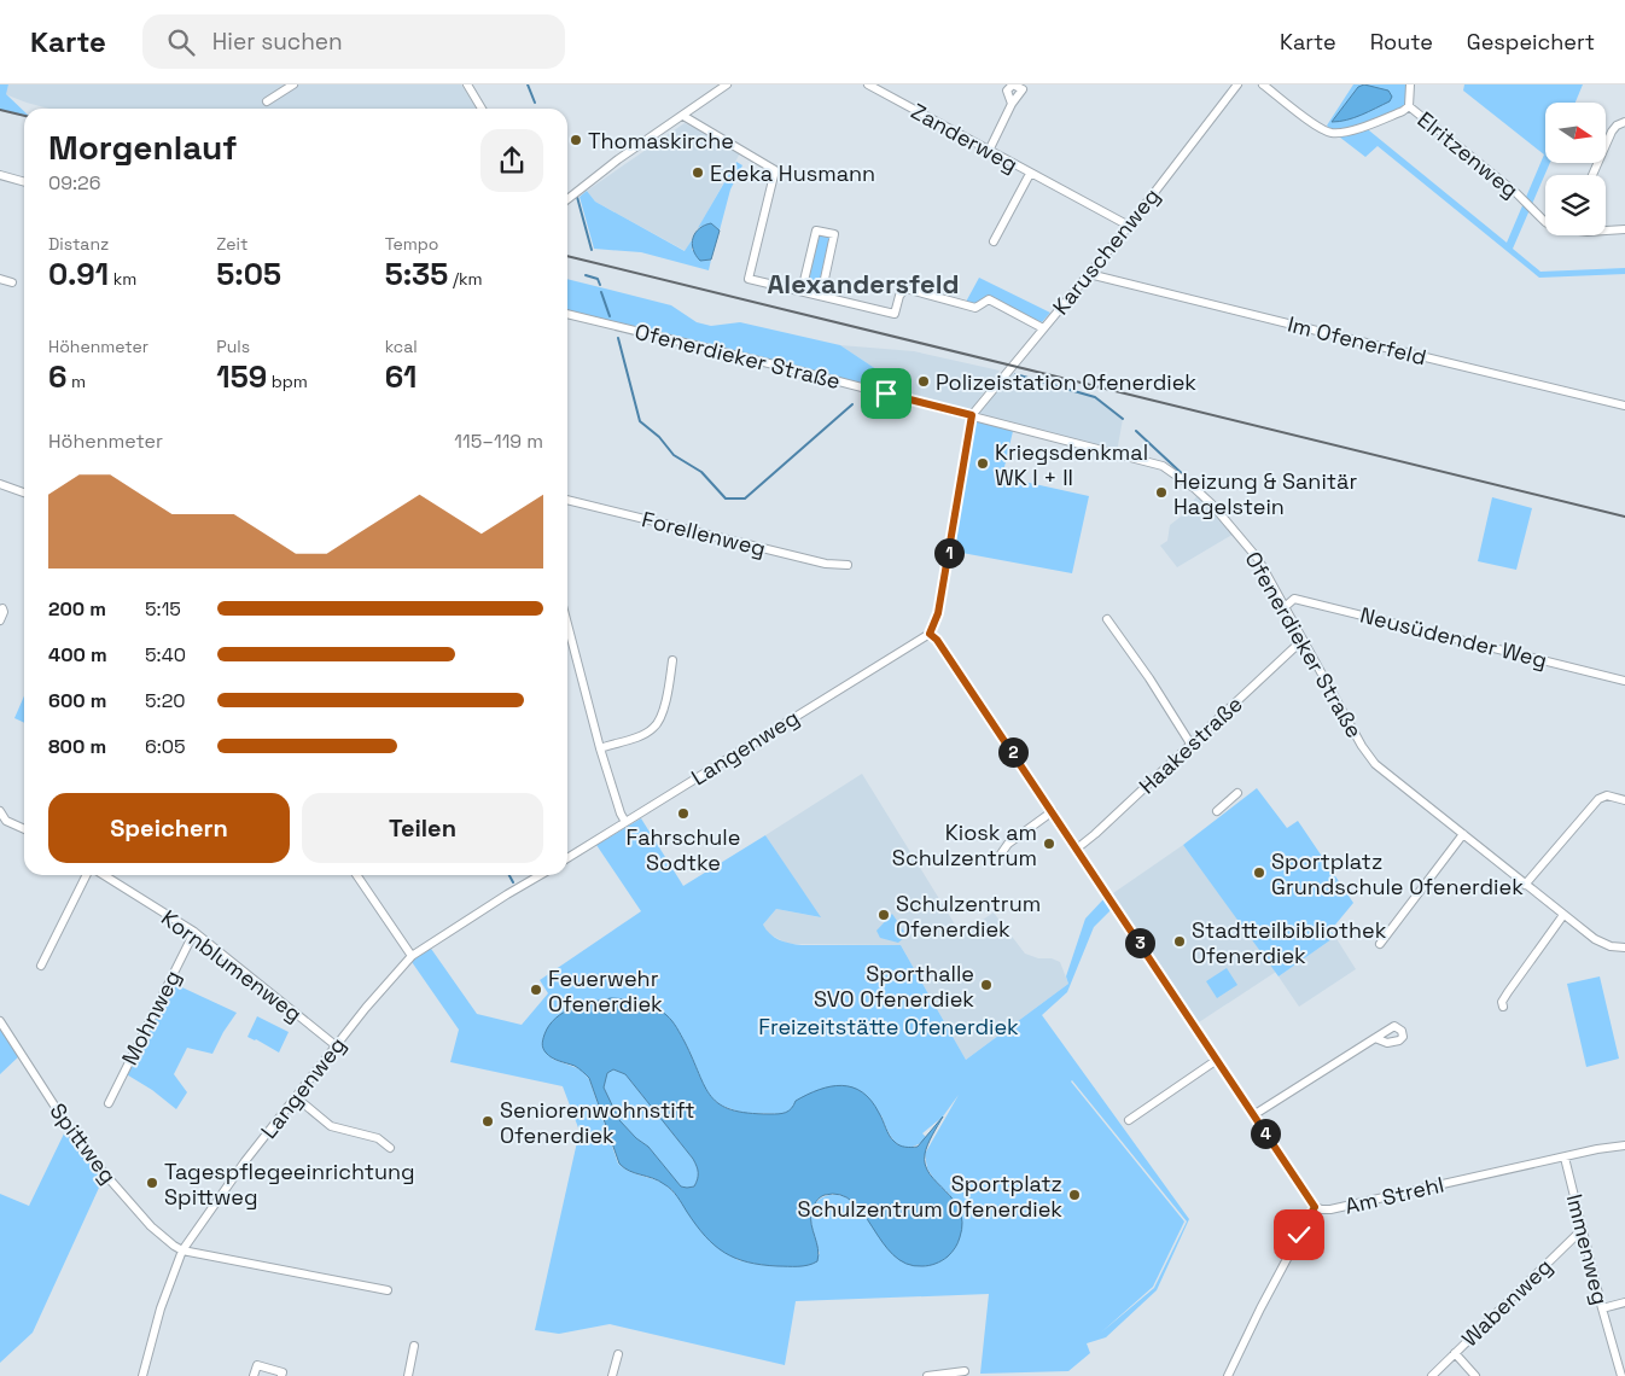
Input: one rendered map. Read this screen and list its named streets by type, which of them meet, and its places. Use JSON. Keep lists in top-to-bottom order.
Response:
{
  "streets": {
    "street": [
      "Zanderweg",
      "Elritzenweg",
      "Karuschenweg",
      "Im Ofenerfeld",
      "Ofenerdieker Straße",
      "Forellenweg",
      "Neusüdender Weg",
      "Haakestraße",
      "Langenweg",
      "Kornblumenweg",
      "Mohnweg",
      "Spittweg",
      "Am Strehl",
      "Immenweg",
      "Wabenweg"
    ]
  },
  "crossings": [
    ["Zanderweg", "Karuschenweg"],
    ["Karuschenweg", "Im Ofenerfeld"],
    ["Karuschenweg", "Ofenerdieker Straße"],
    ["Ofenerdieker Straße", "Neusüdender Weg"],
    ["Ofenerdieker Straße", "Haakestraße"],
    ["Langenweg", "Kornblumenweg"],
    ["Langenweg", "Spittweg"],
    ["Kornblumenweg", "Mohnweg"],
    ["Am Strehl", "Immenweg"],
    ["Immenweg", "Wabenweg"]
  ],
  "districts": ["Alexandersfeld"],
  "parks": ["Freizeitstätte Ofenerdiek"],
  "places": [
    "Thomaskirche",
    "Edeka Husmann",
    "Polizeistation Ofenerdiek",
    "Kriegsdenkmal WK I + II",
    "Heizung & Sanitär Hagelstein",
    "Fahrschule Sodtke",
    "Kiosk am Schulzentrum",
    "Sportplatz Grundschule Ofenerdiek",
    "Schulzentrum Ofenerdiek",
    "Stadtteilbibliothek Ofenerdiek",
    "Sporthalle SVO Ofenerdiek",
    "Feuerwehr Ofenerdiek",
    "Seniorenwohnstift Ofenerdiek",
    "Tagespflegeeinrichtung Spittweg",
    "Sportplatz Schulzentrum Ofenerdiek"
  ],
  "north": "right",
  "page": {
    "header": "Karte",
    "search": "Hier suchen",
    "nav": ["Karte", "Route", "Gespeichert"],
    "heading": ["Morgenlauf", "09:26"],
    "stats": [
      ["Distanz", "0.91 km"],
      ["Zeit", "5:05"],
      ["Tempo", "5:35 /km"],
      ["Höhenmeter", "6 m"],
      ["Puls", "159 bpm"],
      ["kcal", "61"]
    ],
    "chart": ["Höhenmeter", "115–119 m"],
    "pins": [
      "1",
      "2",
      "3",
      "4"
    ],
    "list": [
      {
        "name": "200 m",
        "note": "5:15"
      },
      {
        "name": "400 m",
        "note": "5:40"
      },
      {
        "name": "600 m",
        "note": "5:20"
      },
      {
        "name": "800 m",
        "note": "6:05"
      }
    ],
    "buttons": ["Speichern", "Teilen"]
  }
}
